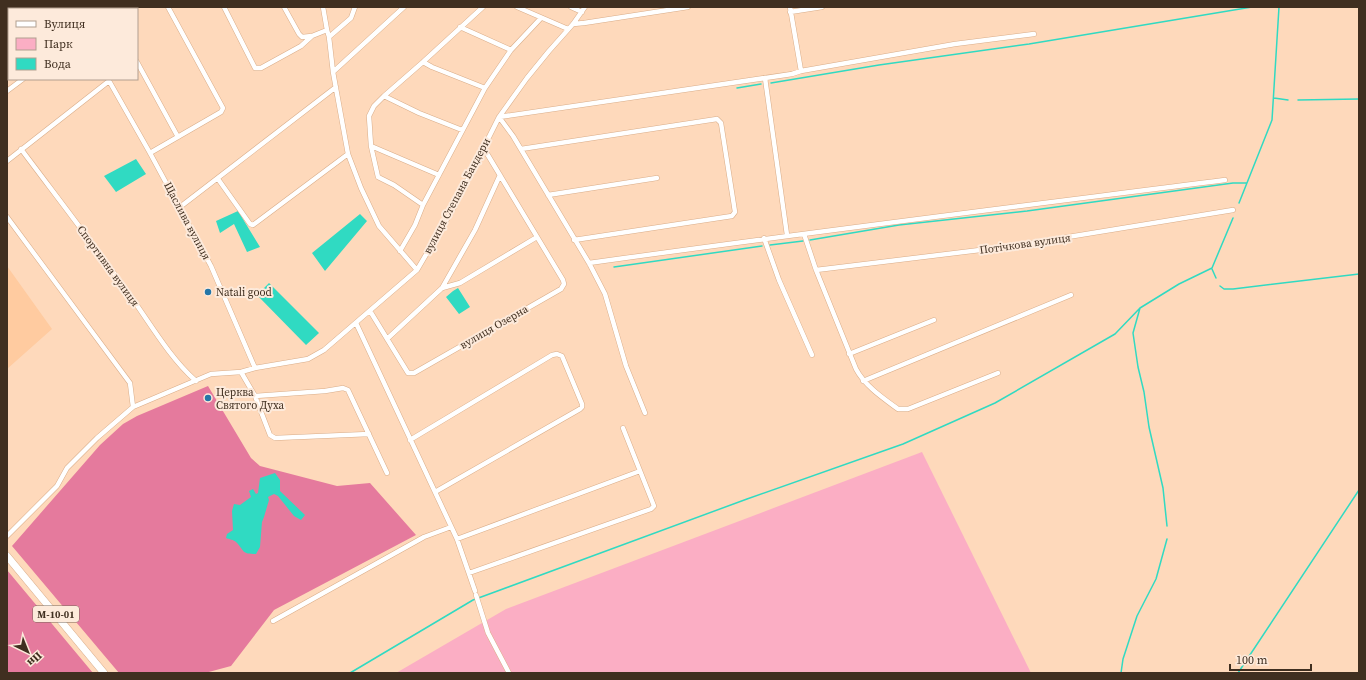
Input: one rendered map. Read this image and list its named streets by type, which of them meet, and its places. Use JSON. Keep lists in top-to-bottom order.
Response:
{
  "streets": {
    "highway": ["М-10-01"],
    "street": [
      "вулиця Степана Бандери",
      "Щаслива вулиця",
      "Потічкова вулиця",
      "Спортивна вулиця",
      "вулиця Озерна"
    ]
  },
  "crossings": [
    ["вулиця Степана Бандери", "Щаслива вулиця"],
    ["вулиця Степана Бандери", "Спортивна вулиця"],
    ["вулиця Степана Бандери", "вулиця Озерна"]
  ],
  "places": ["Natali good", "Церква Святого Духа"],
  "legend": ["Вулиця", "Парк", "Вода"],
  "scale_bar": "100 m",
  "north": "bottom right"
}
